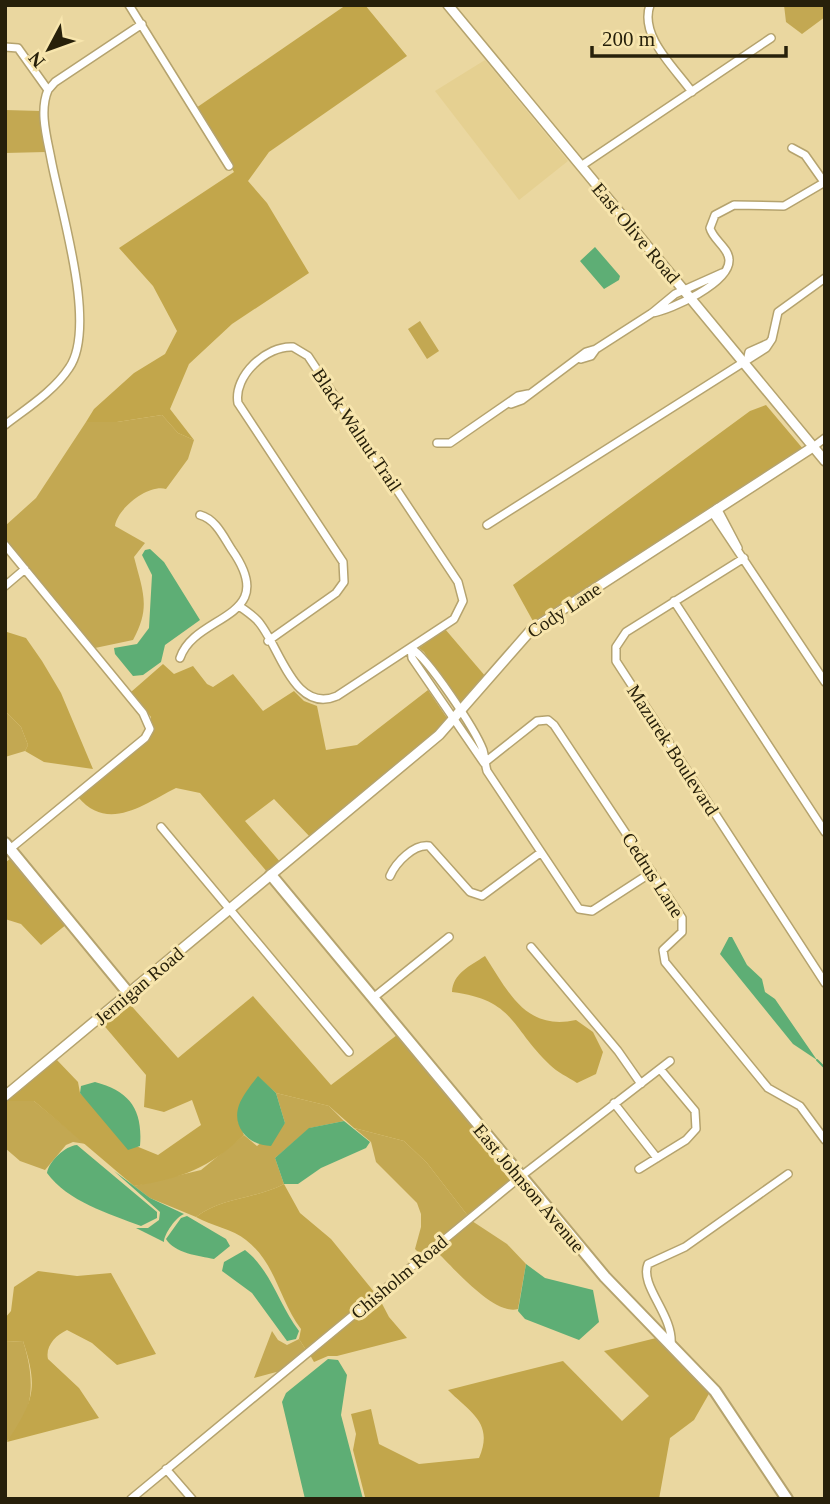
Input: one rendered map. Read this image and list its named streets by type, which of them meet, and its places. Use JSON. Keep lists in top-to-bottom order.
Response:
{
  "streets": {
    "main road": ["East Johnson Avenue"],
    "street": [
      "East Olive Road",
      "Black Walnut Trail",
      "Cody Lane",
      "Mazurek Boulevard",
      "Cedrus Lane",
      "Jernigan Road",
      "Chisholm Road"
    ]
  },
  "crossings": [
    ["East Olive Road", "Cody Lane"],
    ["Cody Lane", "Jernigan Road"],
    ["Cody Lane", "East Johnson Avenue"],
    ["Jernigan Road", "East Johnson Avenue"],
    ["East Johnson Avenue", "Chisholm Road"]
  ],
  "scale_bar": "200 m",
  "north": "bottom left"
}
